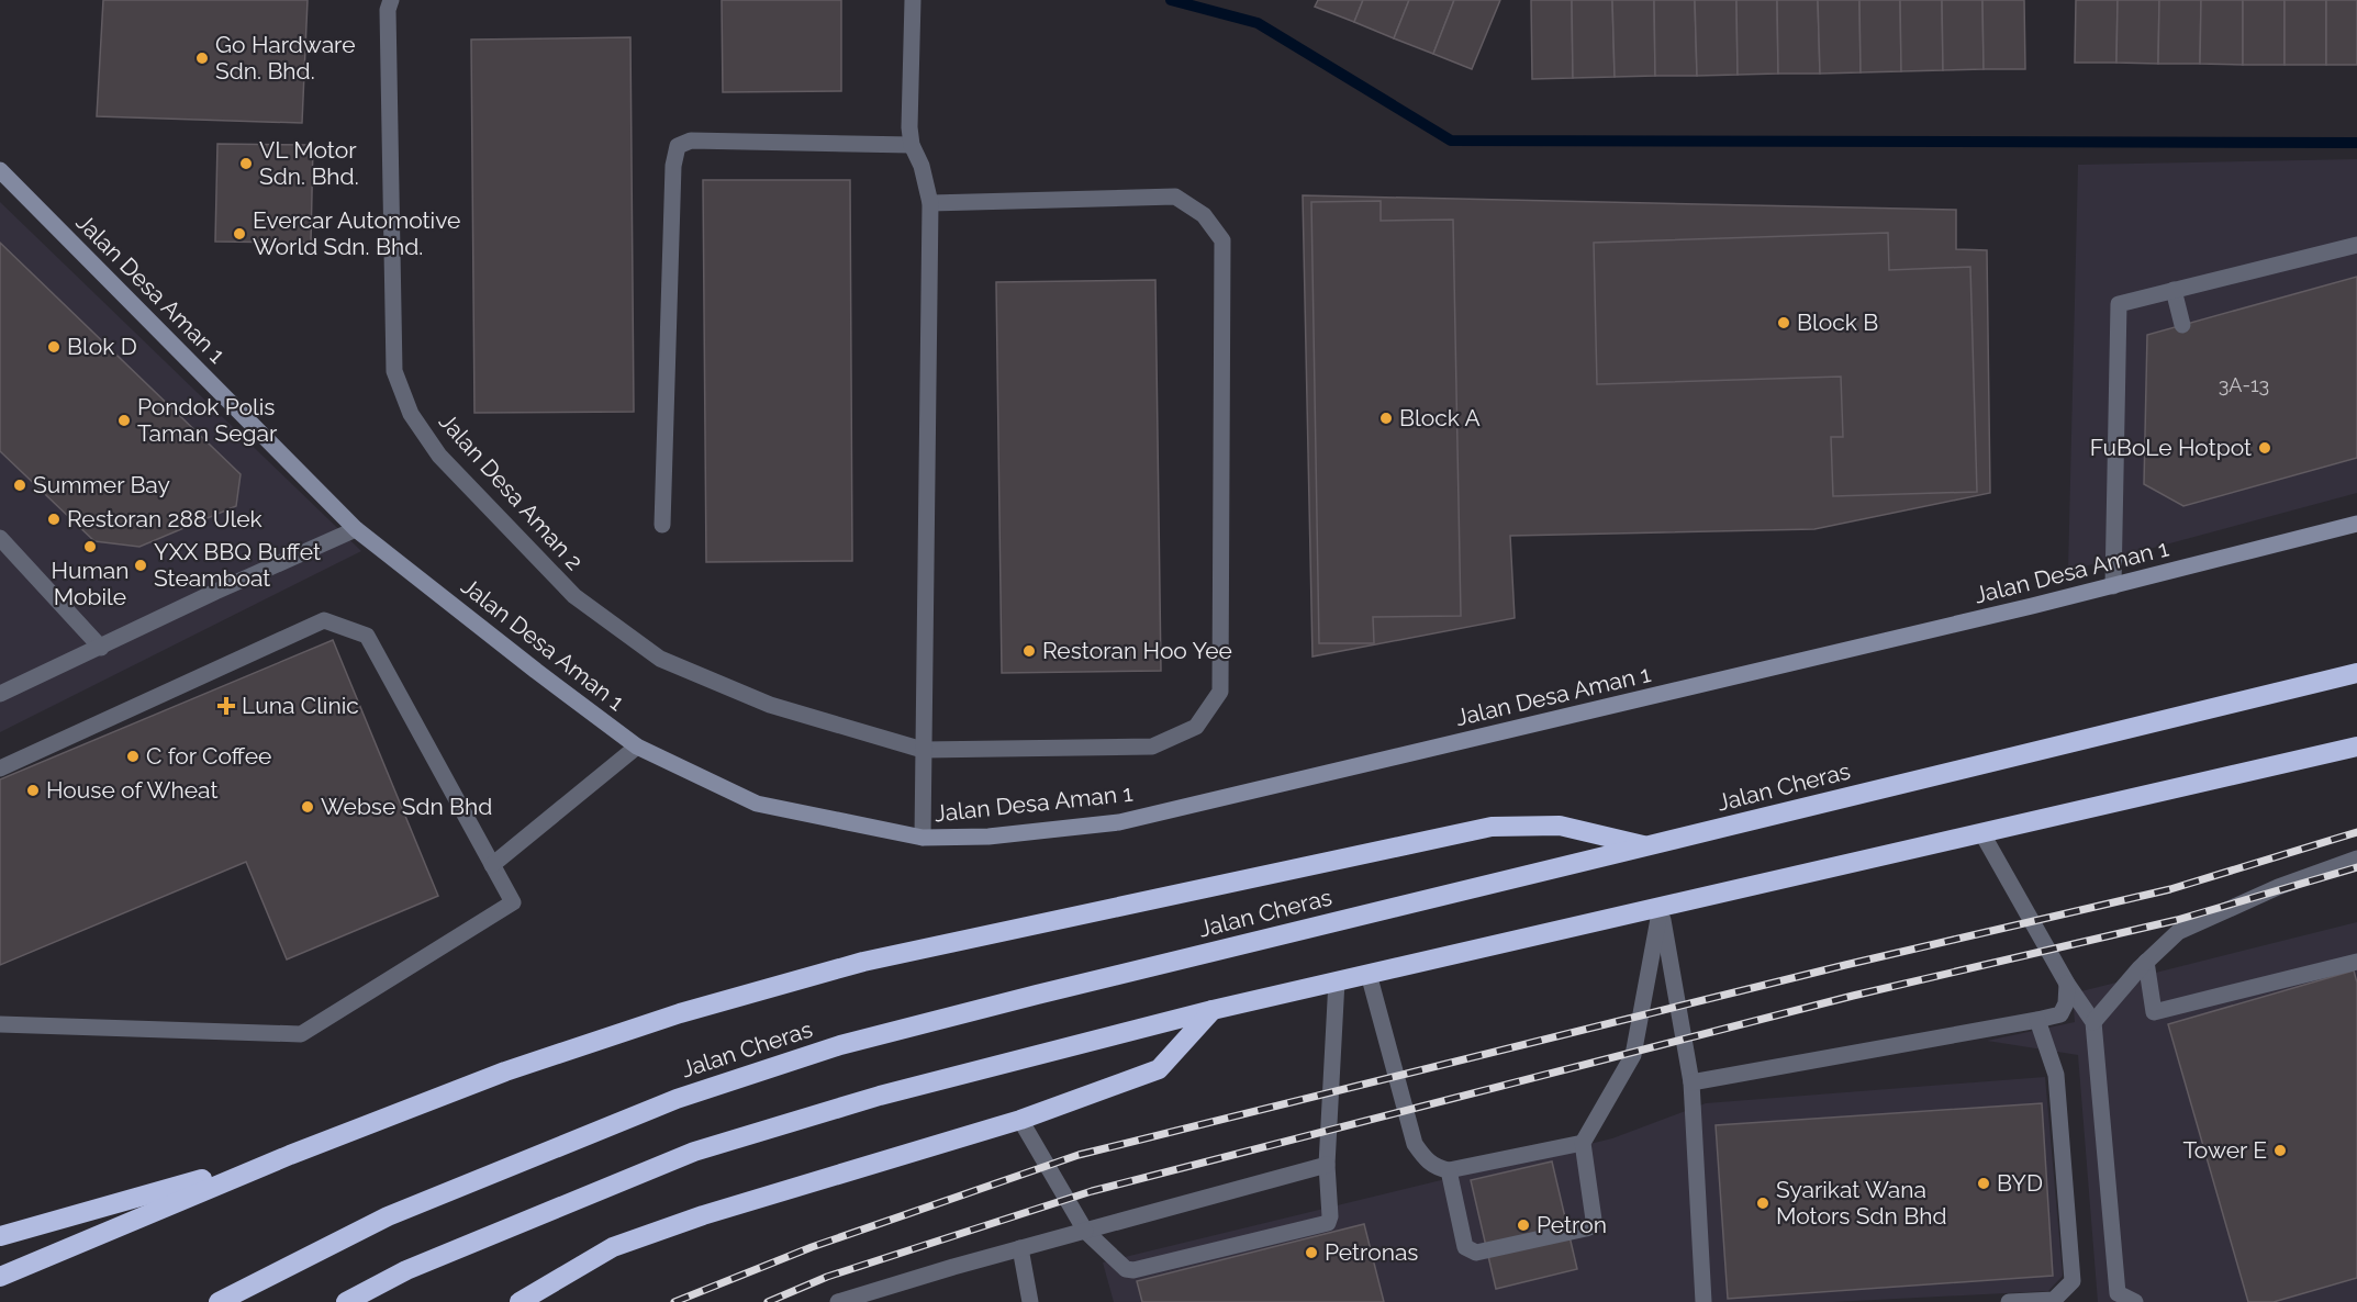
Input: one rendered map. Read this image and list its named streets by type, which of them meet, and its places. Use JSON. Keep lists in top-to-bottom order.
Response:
{
  "streets": {
    "highway": ["Jalan Cheras"],
    "street": ["Jalan Desa Aman 1", "Jalan Desa Aman 2"]
  },
  "places": {
    "other": [
      "Go Hardware Sdn. Bhd.",
      "VL Motor Sdn. Bhd.",
      "Evercar Automotive World Sdn. Bhd.",
      "Block B",
      "Blok D",
      "Block A",
      "Pondok Polis Taman Segar",
      "FuBoLe Hotpot",
      "Summer Bay",
      "Restoran 288 Ulek",
      "Human Mobile",
      "YXX BBQ Buffet Steamboat",
      "Restoran Hoo Yee",
      "C for Coffee",
      "House of Wheat",
      "Webse Sdn Bhd",
      "Tower E",
      "BYD",
      "Syarikat Wana Motors Sdn Bhd",
      "Petron",
      "Petronas"
    ],
    "health": ["Luna Clinic"]
  },
  "house_numbers": ["3A-13"]
}
